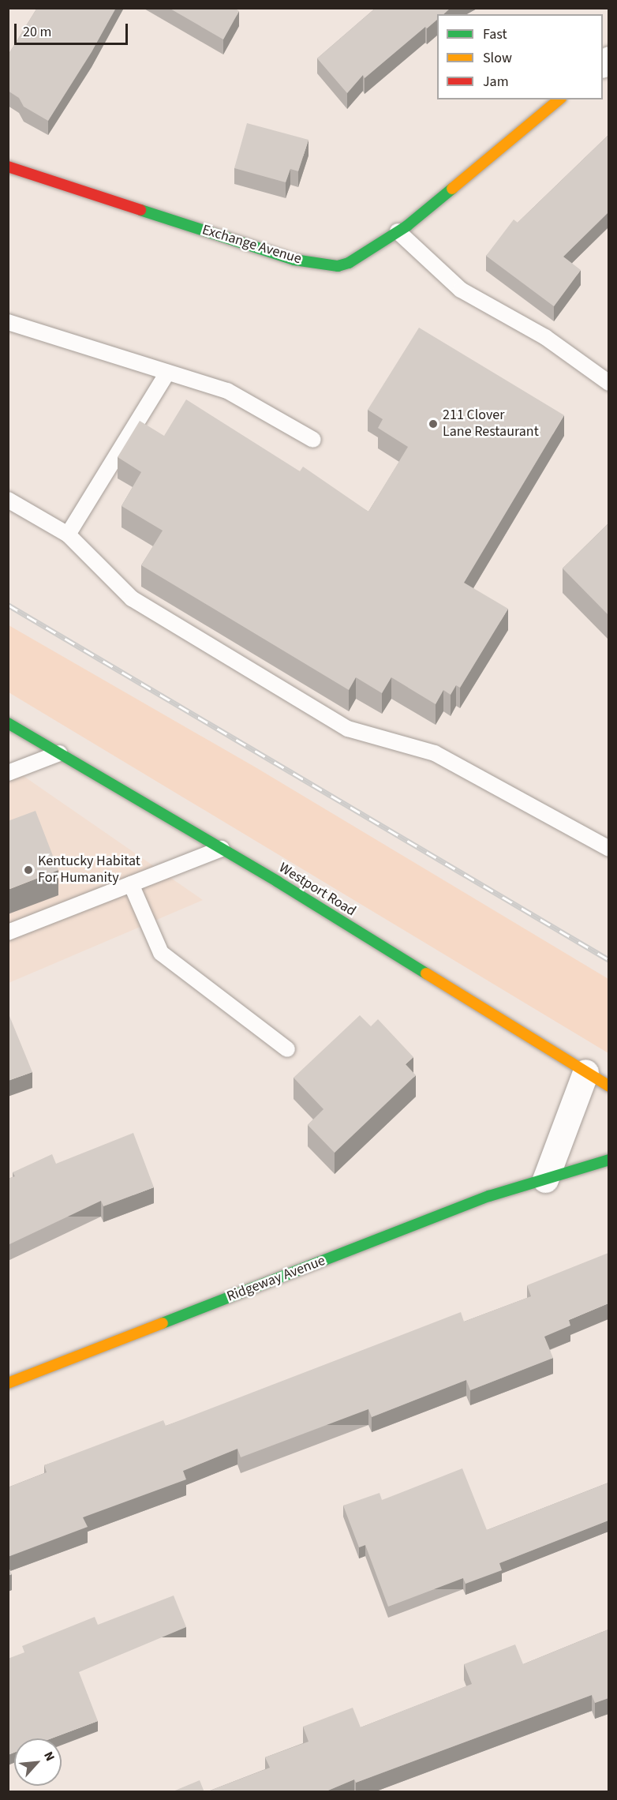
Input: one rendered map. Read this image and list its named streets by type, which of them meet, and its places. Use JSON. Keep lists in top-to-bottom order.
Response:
{
  "streets": {
    "street": ["Exchange Avenue", "Westport Road", "Ridgeway Avenue"]
  },
  "places": ["211 Clover Lane Restaurant", "Kentucky Habitat For Humanity"],
  "legend": ["Fast", "Slow", "Jam"],
  "scale_bar": "20 m",
  "north": "top right"
}
